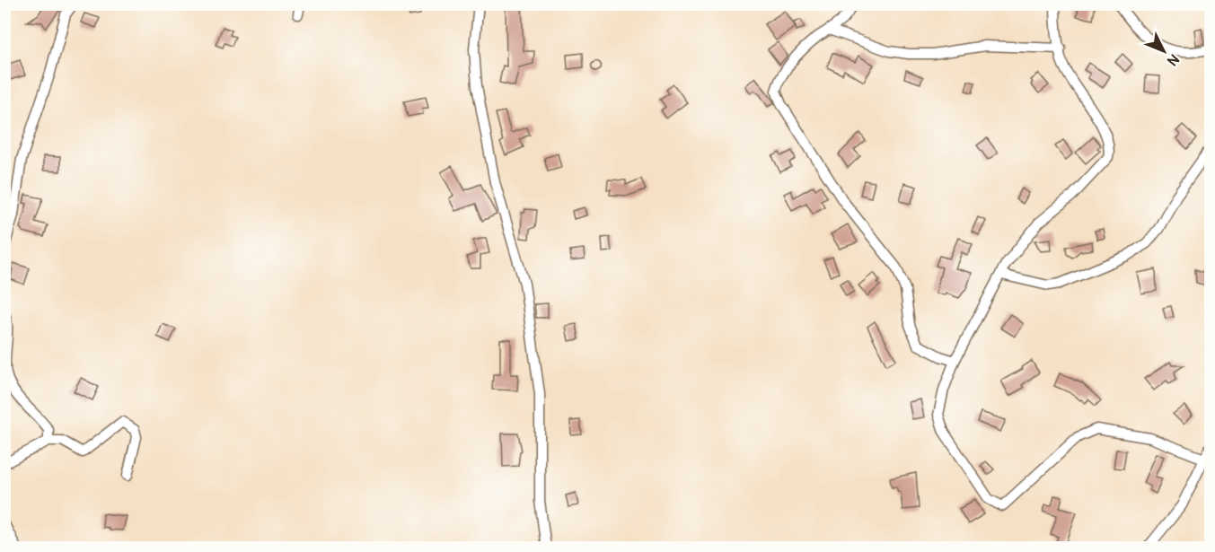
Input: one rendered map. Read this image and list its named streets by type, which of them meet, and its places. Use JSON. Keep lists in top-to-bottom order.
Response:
{
  "north": "bottom right"
}
